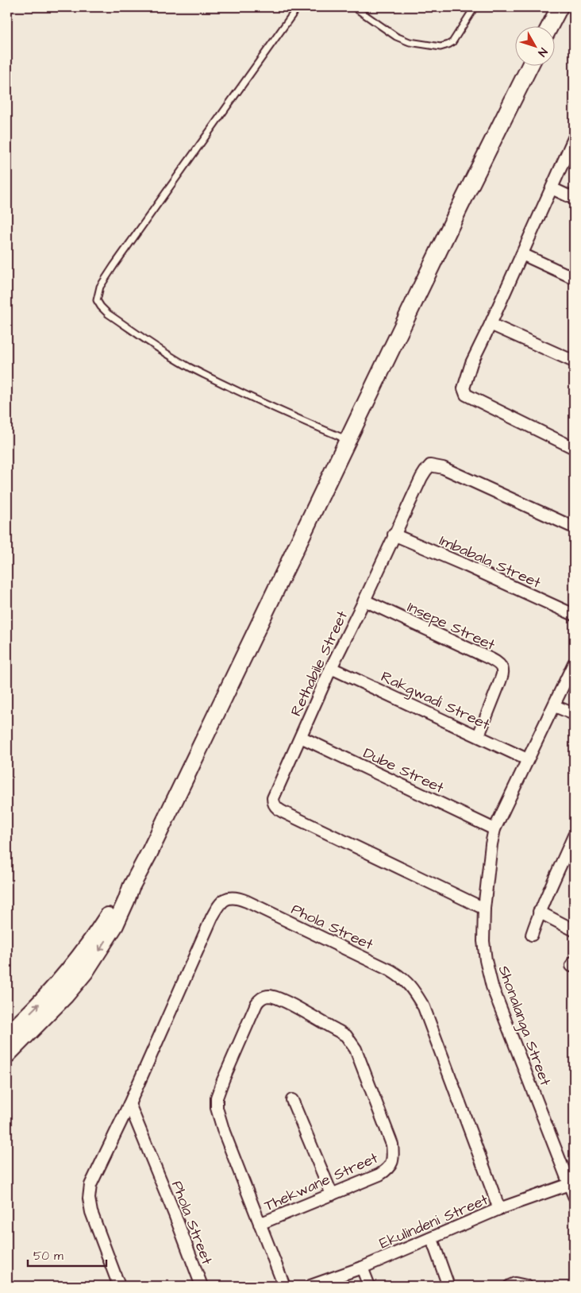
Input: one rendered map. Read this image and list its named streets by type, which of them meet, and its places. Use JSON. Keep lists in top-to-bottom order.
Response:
{
  "streets": {
    "street": [
      "Imbabala Street",
      "Insepe Street",
      "Rethabile Street",
      "Rakgwadi Street",
      "Dube Street",
      "Phola Street",
      "Shonalanga Street",
      "Thekwane Street",
      "Ekulindeni Street"
    ]
  },
  "crossings": [
    ["Imbabala Street", "Rethabile Street"],
    ["Insepe Street", "Rethabile Street"],
    ["Insepe Street", "Rakgwadi Street"],
    ["Rethabile Street", "Rakgwadi Street"],
    ["Rethabile Street", "Dube Street"],
    ["Rethabile Street", "Shonalanga Street"],
    ["Rakgwadi Street", "Shonalanga Street"],
    ["Dube Street", "Shonalanga Street"],
    ["Phola Street", "Ekulindeni Street"],
    ["Shonalanga Street", "Ekulindeni Street"]
  ],
  "scale_bar": "50 m",
  "north": "bottom right"
}
